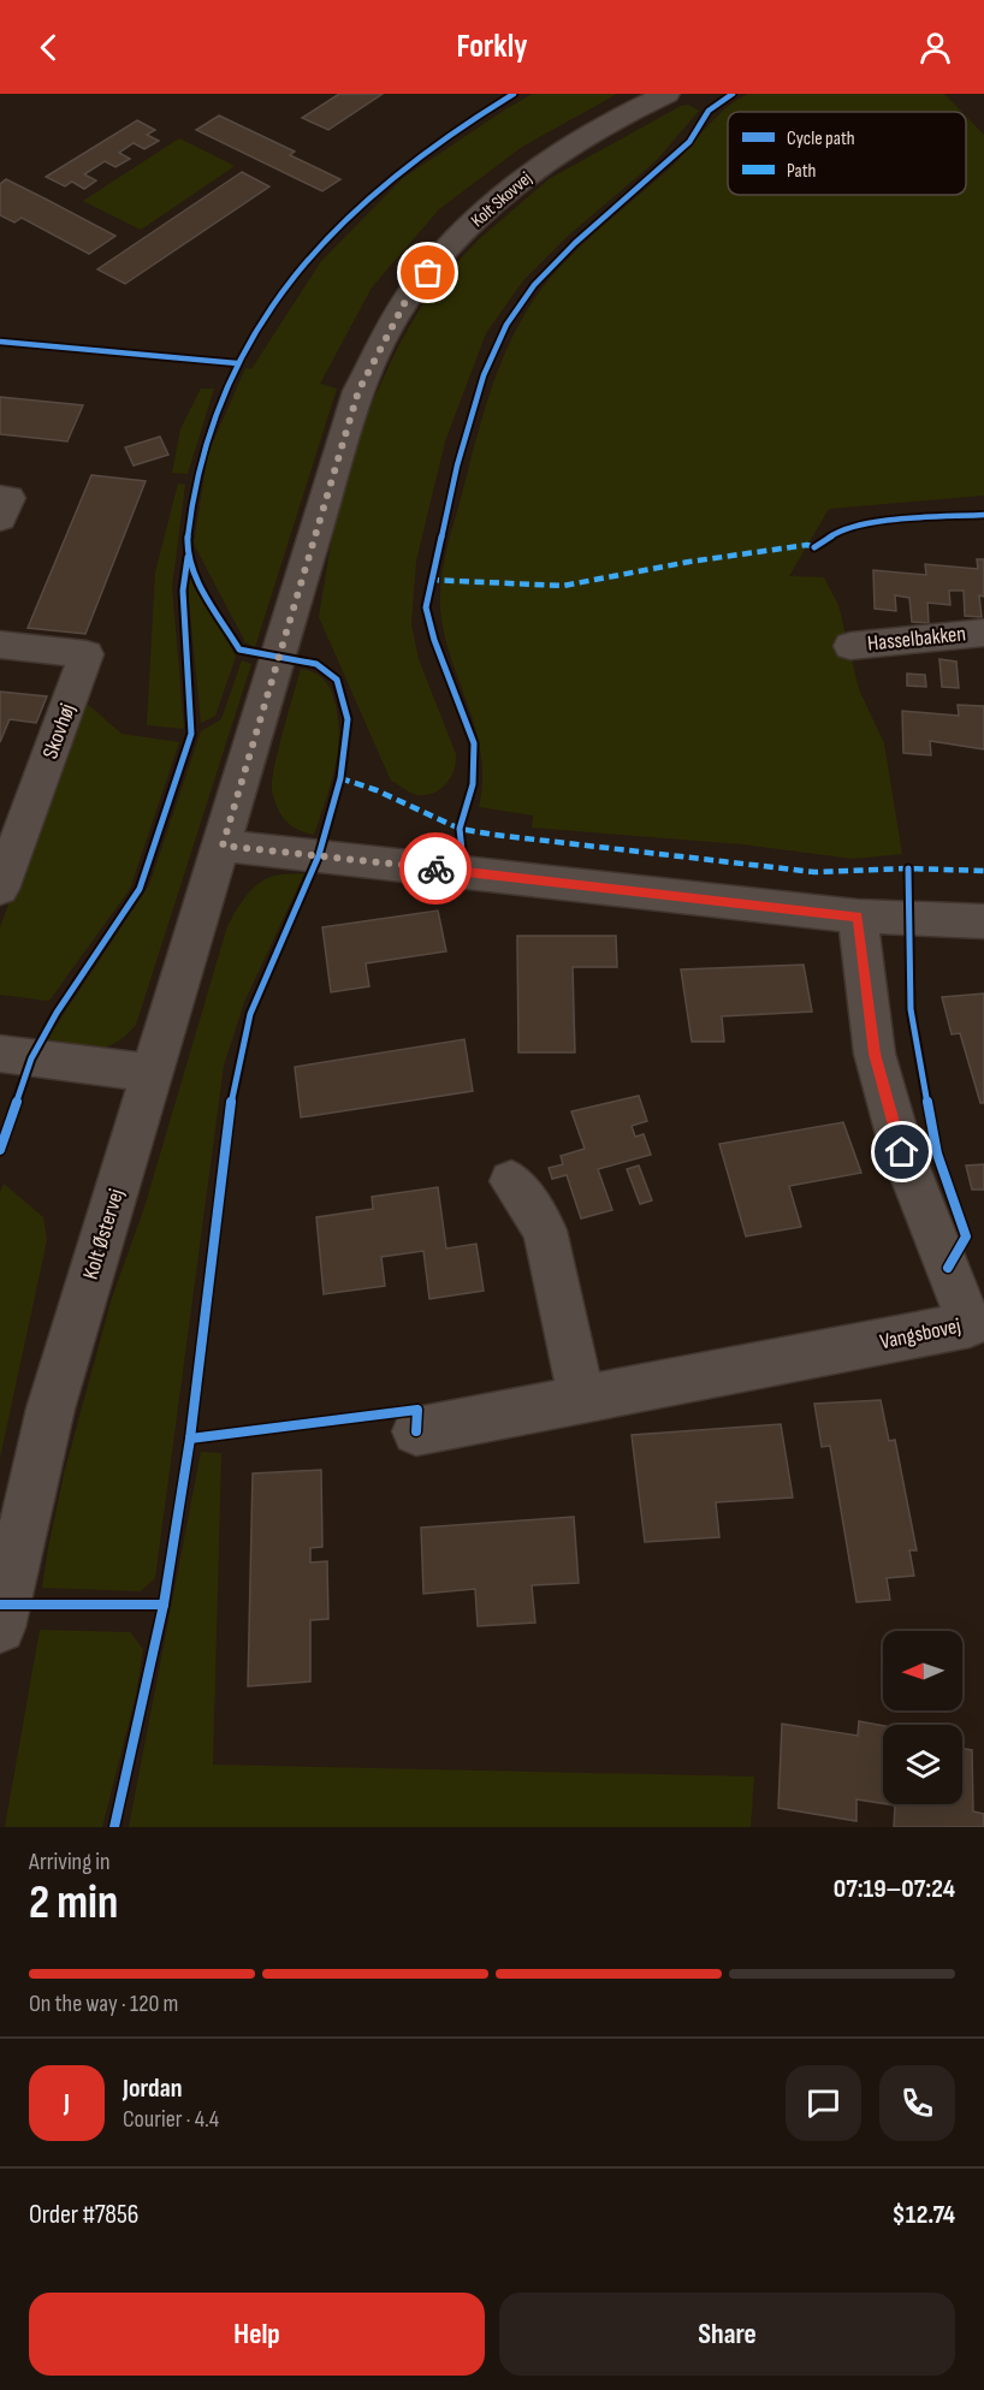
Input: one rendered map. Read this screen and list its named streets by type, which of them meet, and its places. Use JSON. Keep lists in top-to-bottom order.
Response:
{
  "streets": {
    "street": [
      "Kolt Skovvej",
      "Hasselbakken",
      "Skovhøj",
      "Kolt Østervej",
      "Vangsbovej"
    ]
  },
  "crossings": [
    ["Kolt Skovvej", "Kolt Østervej"]
  ],
  "legend": ["Cycle path", "Path"],
  "north": "left",
  "page": {
    "header": "Forkly",
    "heading": ["2 min", "Arriving in", "07:19–07:24"],
    "panel": [
      "Jordan",
      "Courier · 4.4",
      "Order #7856",
      "$12.74"
    ],
    "bar": "On the way · 120 m",
    "round": "J",
    "buttons": ["Help", "Share"]
  }
}
